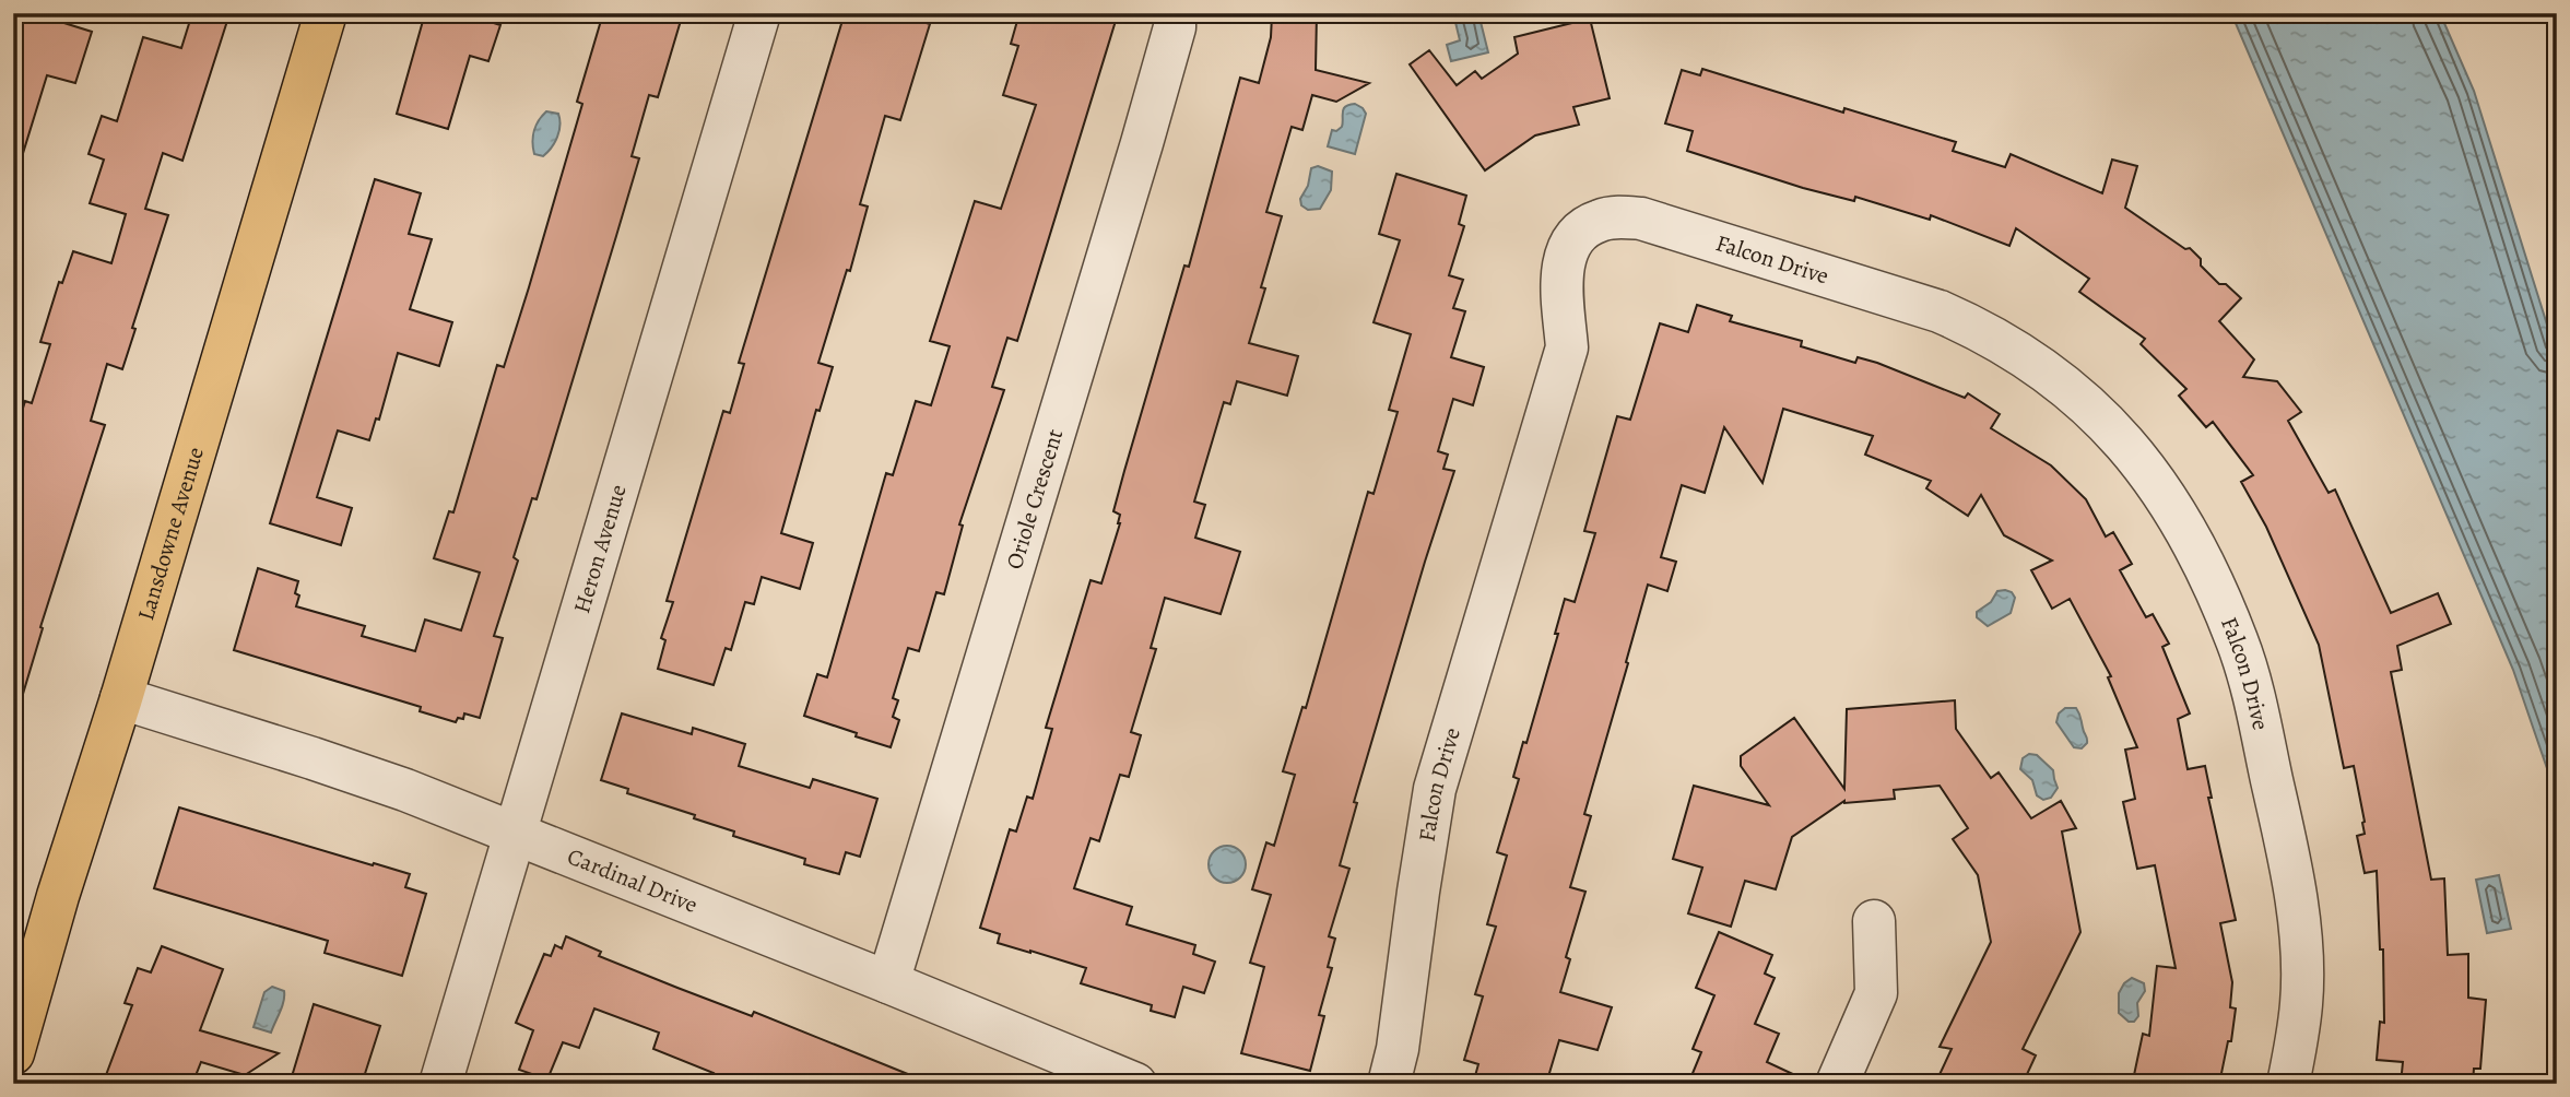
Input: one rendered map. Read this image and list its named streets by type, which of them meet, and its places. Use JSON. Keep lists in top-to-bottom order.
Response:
{
  "streets": {
    "main road": ["Lansdowne Avenue"],
    "street": [
      "Falcon Drive",
      "Oriole Crescent",
      "Heron Avenue",
      "Cardinal Drive"
    ]
  },
  "crossings": [
    ["Oriole Crescent", "Cardinal Drive"],
    ["Lansdowne Avenue", "Cardinal Drive"],
    ["Heron Avenue", "Cardinal Drive"]
  ]
}
